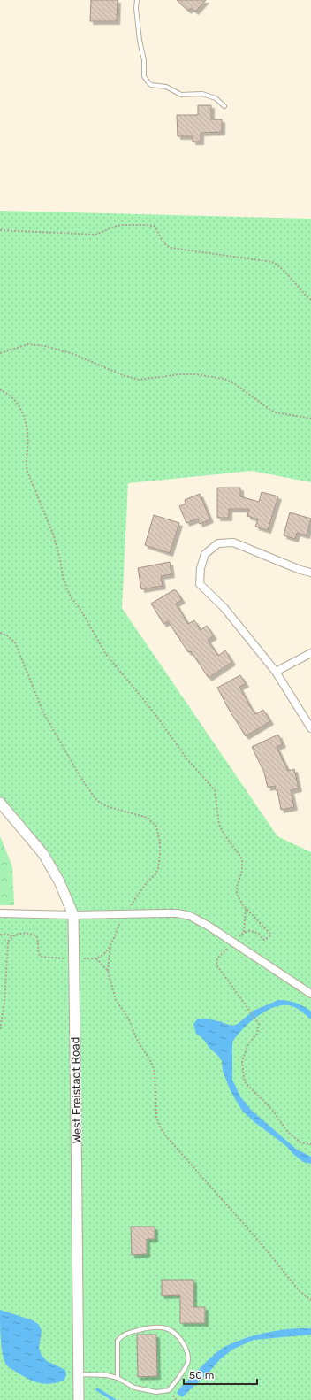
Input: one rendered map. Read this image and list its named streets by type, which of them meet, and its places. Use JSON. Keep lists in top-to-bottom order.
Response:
{
  "streets": {
    "street": ["West Freistadt Road"]
  },
  "scale_bar": "50 m"
}
